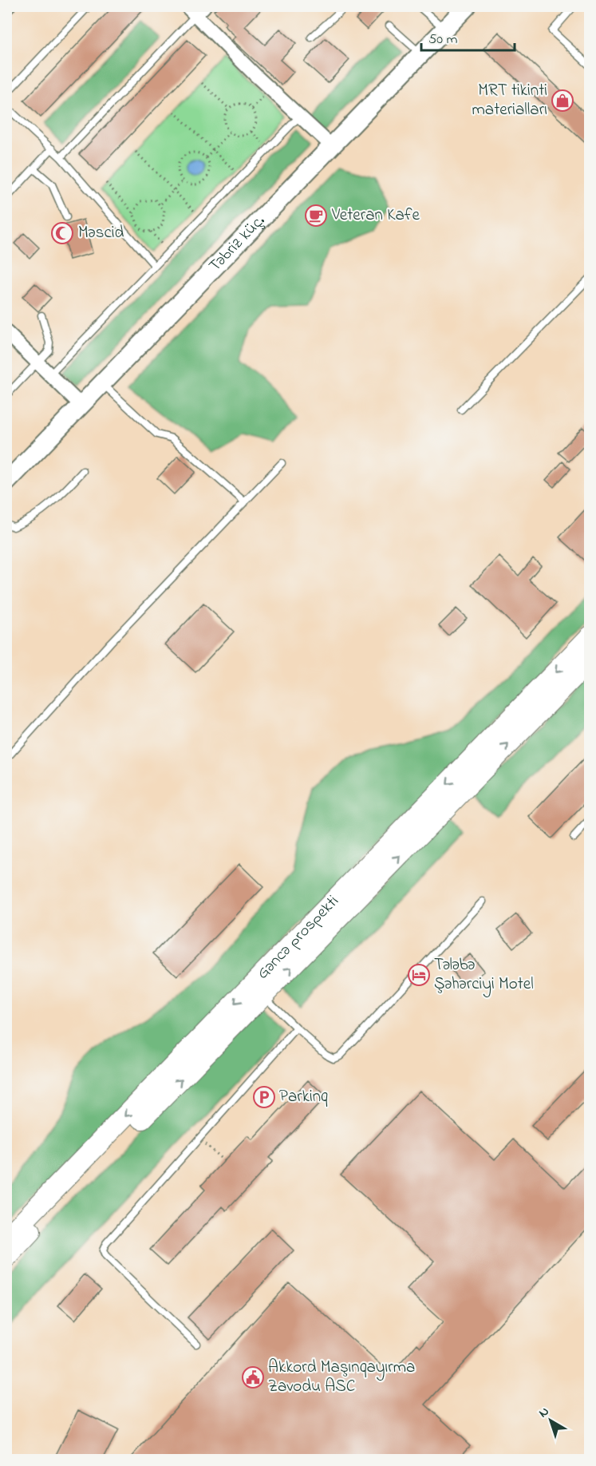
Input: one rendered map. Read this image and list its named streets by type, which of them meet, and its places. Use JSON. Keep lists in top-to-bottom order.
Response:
{
  "streets": {
    "main road": ["Təbriz küç.", "Gəncə prospekti"]
  },
  "places": {
    "shop": ["MRT tikinti materialları"],
    "cafe": ["Veteran Kafe"],
    "mosque": ["Məscid"],
    "hotel": ["Tələbə Şəhərciyi Motel"],
    "parking": ["Parkinq"],
    "public building": ["Akkord Maşınqayırma Zavodu ASC"]
  },
  "scale_bar": "50 m",
  "north": "top left"
}
